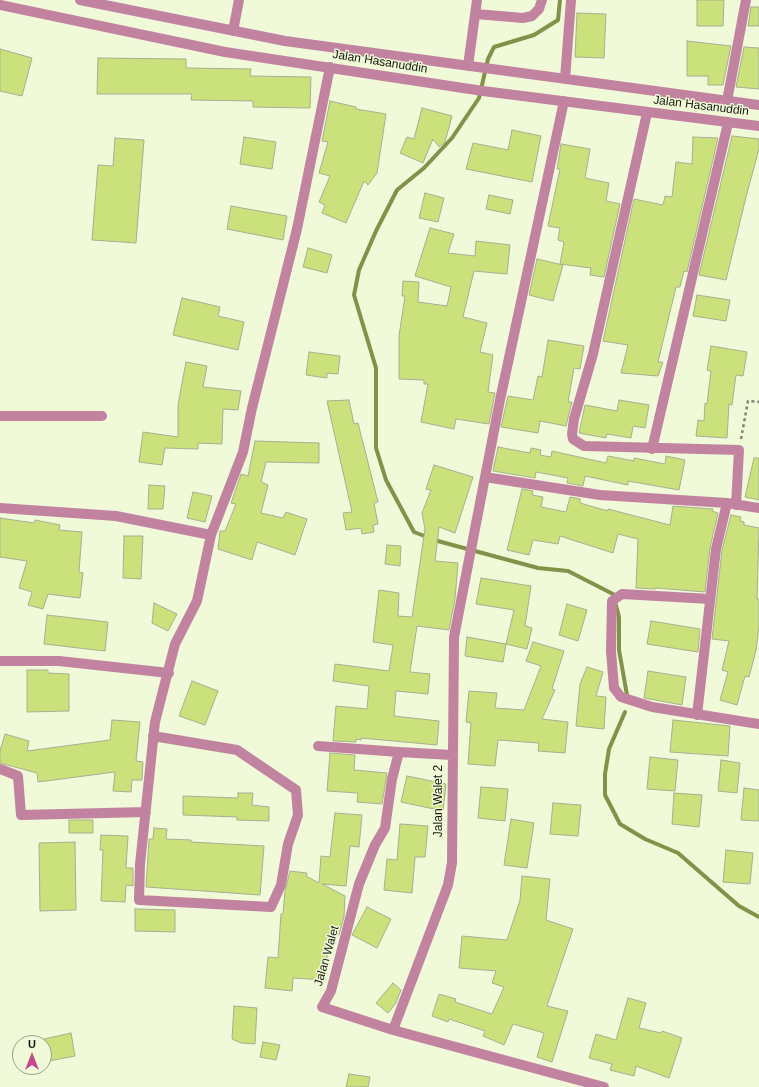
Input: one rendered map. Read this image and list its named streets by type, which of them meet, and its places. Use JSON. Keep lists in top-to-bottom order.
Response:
{
  "streets": {
    "street": ["Jalan Hasanuddin", "Jalan Walet 2", "Jalan Walet"]
  },
  "crossings": [
    ["Jalan Hasanuddin", "Jalan Walet 2"],
    ["Jalan Walet 2", "Jalan Walet"]
  ],
  "north": "top"
}
